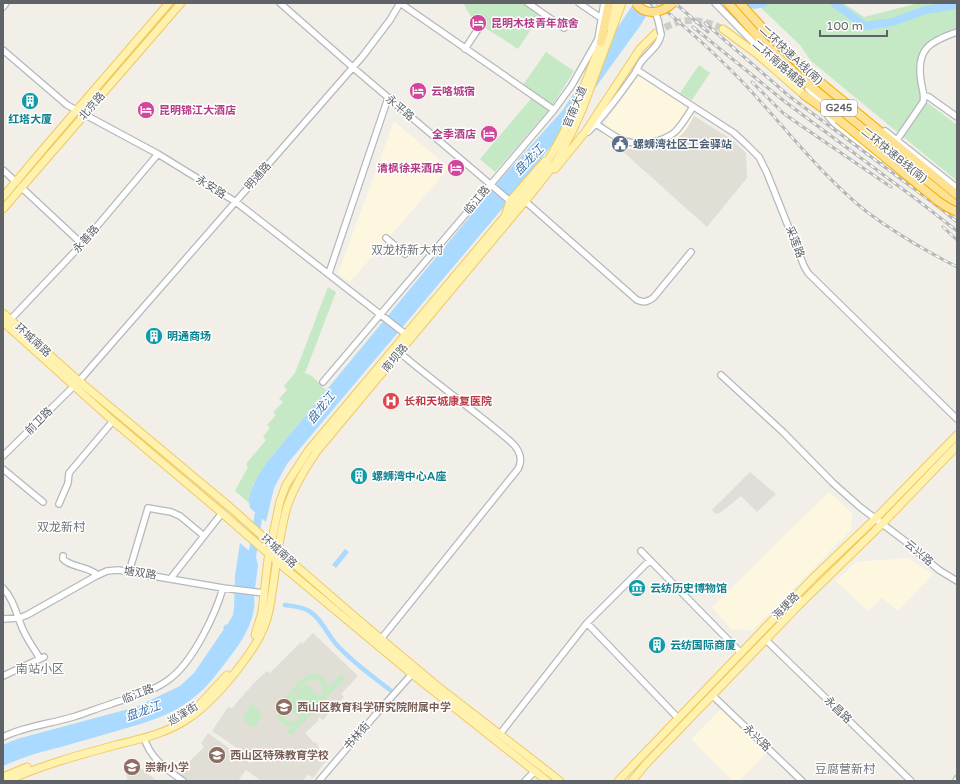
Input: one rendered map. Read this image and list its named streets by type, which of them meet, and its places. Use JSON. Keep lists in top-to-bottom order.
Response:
{
  "streets": {
    "highway": ["二环快速A线(南)", "二环快速B线(南)"],
    "main road": [
      "北京路",
      "官南大道",
      "环城南路",
      "南坝路",
      "海埂路",
      "巡津街"
    ],
    "street": [
      "二环南路辅路",
      "永平路",
      "明通路",
      "永安路",
      "临江路",
      "永善路",
      "采莲路",
      "前卫路",
      "云兴路",
      "塘双路",
      "永昌路",
      "书林街",
      "永兴路"
    ]
  },
  "crossings": [
    ["北京路", "永安路"],
    ["官南大道", "南坝路"],
    ["永平路", "明通路"],
    ["永平路", "临江路"],
    ["明通路", "永安路"],
    ["明通路", "环城南路"],
    ["明通路", "前卫路"],
    ["永安路", "临江路"],
    ["永安路", "永善路"],
    ["永安路", "南坝路"],
    ["临江路", "塘双路"],
    ["永善路", "环城南路"],
    ["环城南路", "南坝路"],
    ["环城南路", "前卫路"],
    ["环城南路", "巡津街"],
    ["环城南路", "书林街"],
    ["南坝路", "巡津街"],
    ["云兴路", "海埂路"],
    ["塘双路", "巡津街"],
    ["海埂路", "永昌路"],
    ["海埂路", "永兴路"]
  ],
  "districts": [
    "双龙桥新大村",
    "双龙新村",
    "南站小区",
    "豆腐营新村"
  ],
  "water": ["盘龙江"],
  "places": {
    "hotel": [
      "昆明木枝青年旅舍",
      "云咯城宿",
      "昆明锦江大酒店",
      "全季酒店",
      "清枫徐来酒店"
    ],
    "building": [
      "红塔大厦",
      "明通商场",
      "螺蛳湾中心A座",
      "云纺国际商厦"
    ],
    "public building": ["螺蛳湾社区工会驿站"],
    "hospital": ["长和天城康复医院"],
    "museum": ["云纺历史博物馆"],
    "school or university": ["西山区教育科学研究院附属中学", "西山区特殊教育学校", "崇新小学"]
  },
  "scale_bar": "100 m"
}
